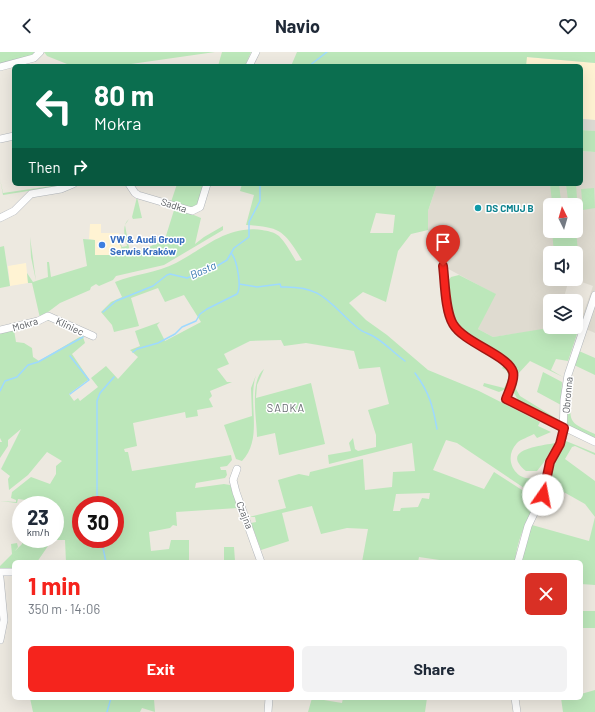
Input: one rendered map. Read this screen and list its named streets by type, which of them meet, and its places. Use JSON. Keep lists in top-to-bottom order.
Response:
{
  "streets": {
    "street": [
      "Sadka",
      "Mokra",
      "Kliniec",
      "Obronna",
      "Czajna"
    ]
  },
  "crossings": [
    ["Mokra", "Kliniec"]
  ],
  "districts": ["SADKA"],
  "water": ["Basta"],
  "places": ["DS CMUJ B", "VW & Audi Group Serwis Kraków"],
  "north": "top",
  "page": {
    "header": "Navio",
    "turn": ["80 m", "Mokra"],
    "then": "Then",
    "speed": "23 km/h",
    "limit": "30",
    "heading": ["1 min", "350 m · 14:06"],
    "buttons": ["Exit", "Share"]
  }
}
